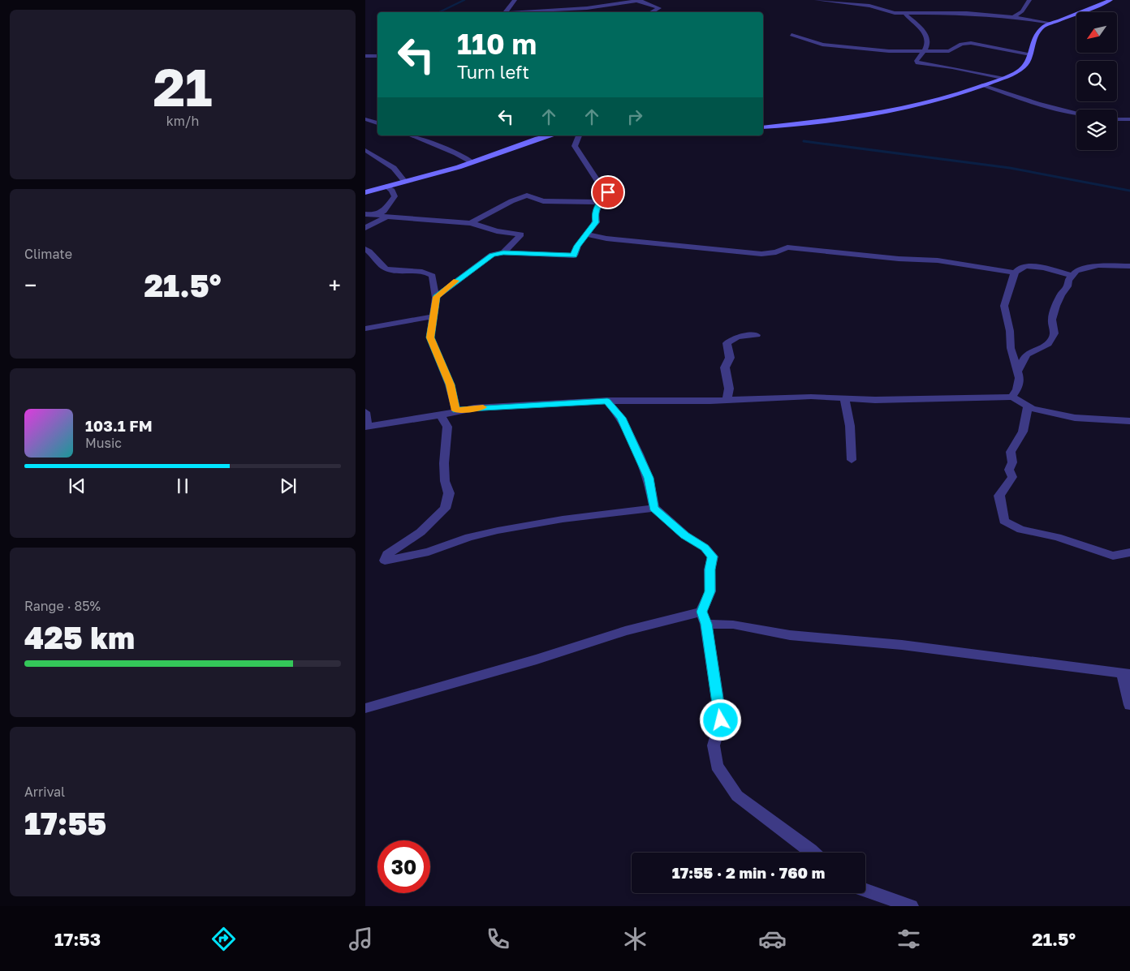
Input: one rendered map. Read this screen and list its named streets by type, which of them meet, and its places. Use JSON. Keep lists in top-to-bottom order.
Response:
{
  "north": "bottom left",
  "page": {
    "tile": [
      ["21", "km/h"],
      "Climate",
      ["Range · 85%", "425 km"],
      ["Arrival", "17:55"]
    ],
    "turn": ["110 m", "Turn left"],
    "heat": ["−", "21.5°", "+"],
    "song": ["103.1 FM", "Music"],
    "limit": "30",
    "trip": "17:55 · 2 min · 760 m",
    "tabs": ["17:53", "21.5°"]
  }
}
